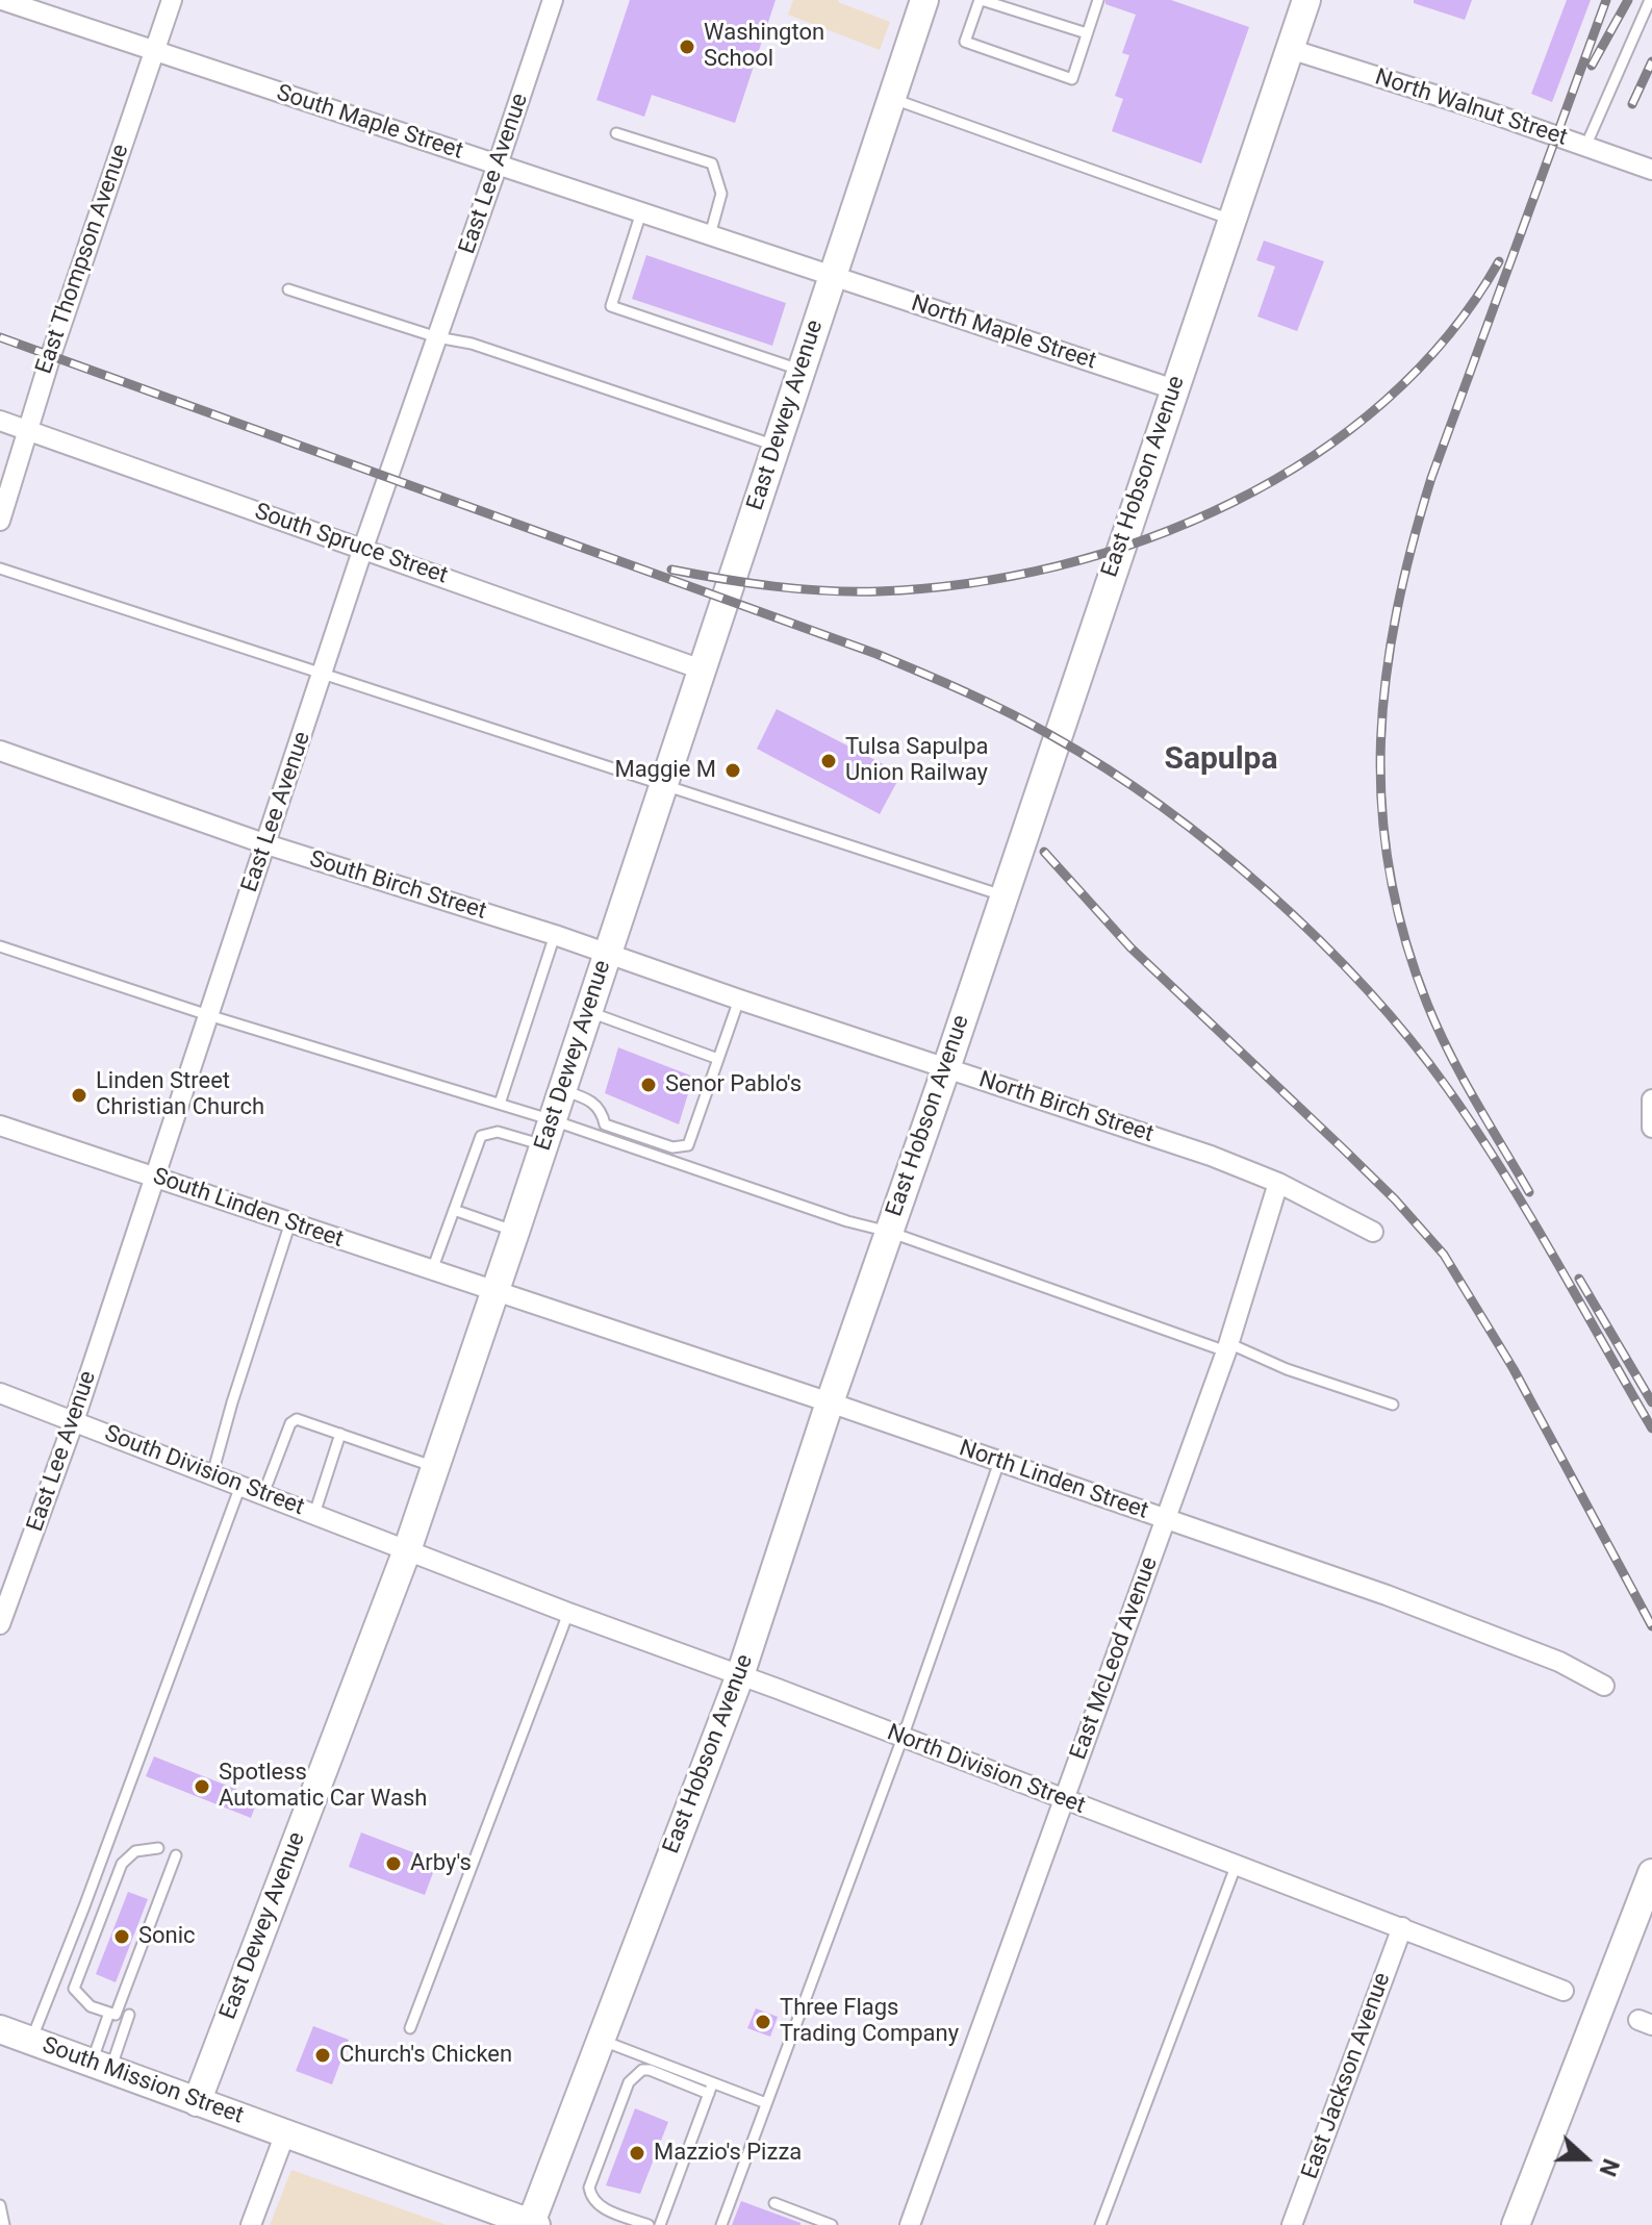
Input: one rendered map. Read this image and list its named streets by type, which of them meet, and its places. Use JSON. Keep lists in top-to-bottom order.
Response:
{
  "streets": {
    "main road": ["East Dewey Avenue", "East Hobson Avenue", "South Mission Street"],
    "street": [
      "North Walnut Street",
      "South Maple Street",
      "East Lee Avenue",
      "East Thompson Avenue",
      "North Maple Street",
      "South Spruce Street",
      "South Birch Street",
      "North Birch Street",
      "South Linden Street",
      "South Division Street",
      "North Linden Street",
      "East McLeod Avenue",
      "North Division Street",
      "East Jackson Avenue"
    ]
  },
  "crossings": [
    ["North Walnut Street", "East Hobson Avenue"],
    ["South Maple Street", "East Lee Avenue"],
    ["South Maple Street", "East Thompson Avenue"],
    ["South Maple Street", "North Maple Street"],
    ["South Maple Street", "East Dewey Avenue"],
    ["East Lee Avenue", "South Spruce Street"],
    ["East Lee Avenue", "South Birch Street"],
    ["East Lee Avenue", "South Linden Street"],
    ["East Lee Avenue", "South Division Street"],
    ["East Thompson Avenue", "South Spruce Street"],
    ["North Maple Street", "East Dewey Avenue"],
    ["North Maple Street", "East Hobson Avenue"],
    ["East Dewey Avenue", "South Spruce Street"],
    ["East Dewey Avenue", "South Birch Street"],
    ["East Dewey Avenue", "North Birch Street"],
    ["East Dewey Avenue", "South Linden Street"],
    ["East Dewey Avenue", "South Division Street"],
    ["East Dewey Avenue", "North Linden Street"],
    ["East Dewey Avenue", "North Division Street"],
    ["East Dewey Avenue", "South Mission Street"],
    ["East Hobson Avenue", "North Birch Street"],
    ["East Hobson Avenue", "North Linden Street"],
    ["East Hobson Avenue", "North Division Street"],
    ["East Hobson Avenue", "South Mission Street"],
    ["South Birch Street", "North Birch Street"],
    ["North Birch Street", "East McLeod Avenue"],
    ["South Linden Street", "North Linden Street"],
    ["South Division Street", "North Division Street"],
    ["North Linden Street", "East McLeod Avenue"],
    ["East McLeod Avenue", "North Division Street"],
    ["North Division Street", "East Jackson Avenue"]
  ],
  "districts": ["Sapulpa"],
  "places": [
    "Washington School",
    "Tulsa Sapulpa Union Railway",
    "Maggie M",
    "Senor Pablo's",
    "Linden Street Christian Church",
    "Spotless Automatic Car Wash",
    "Arby's",
    "Sonic",
    "Three Flags Trading Company",
    "Church's Chicken",
    "Mazzio's Pizza"
  ],
  "north": "right"
}
